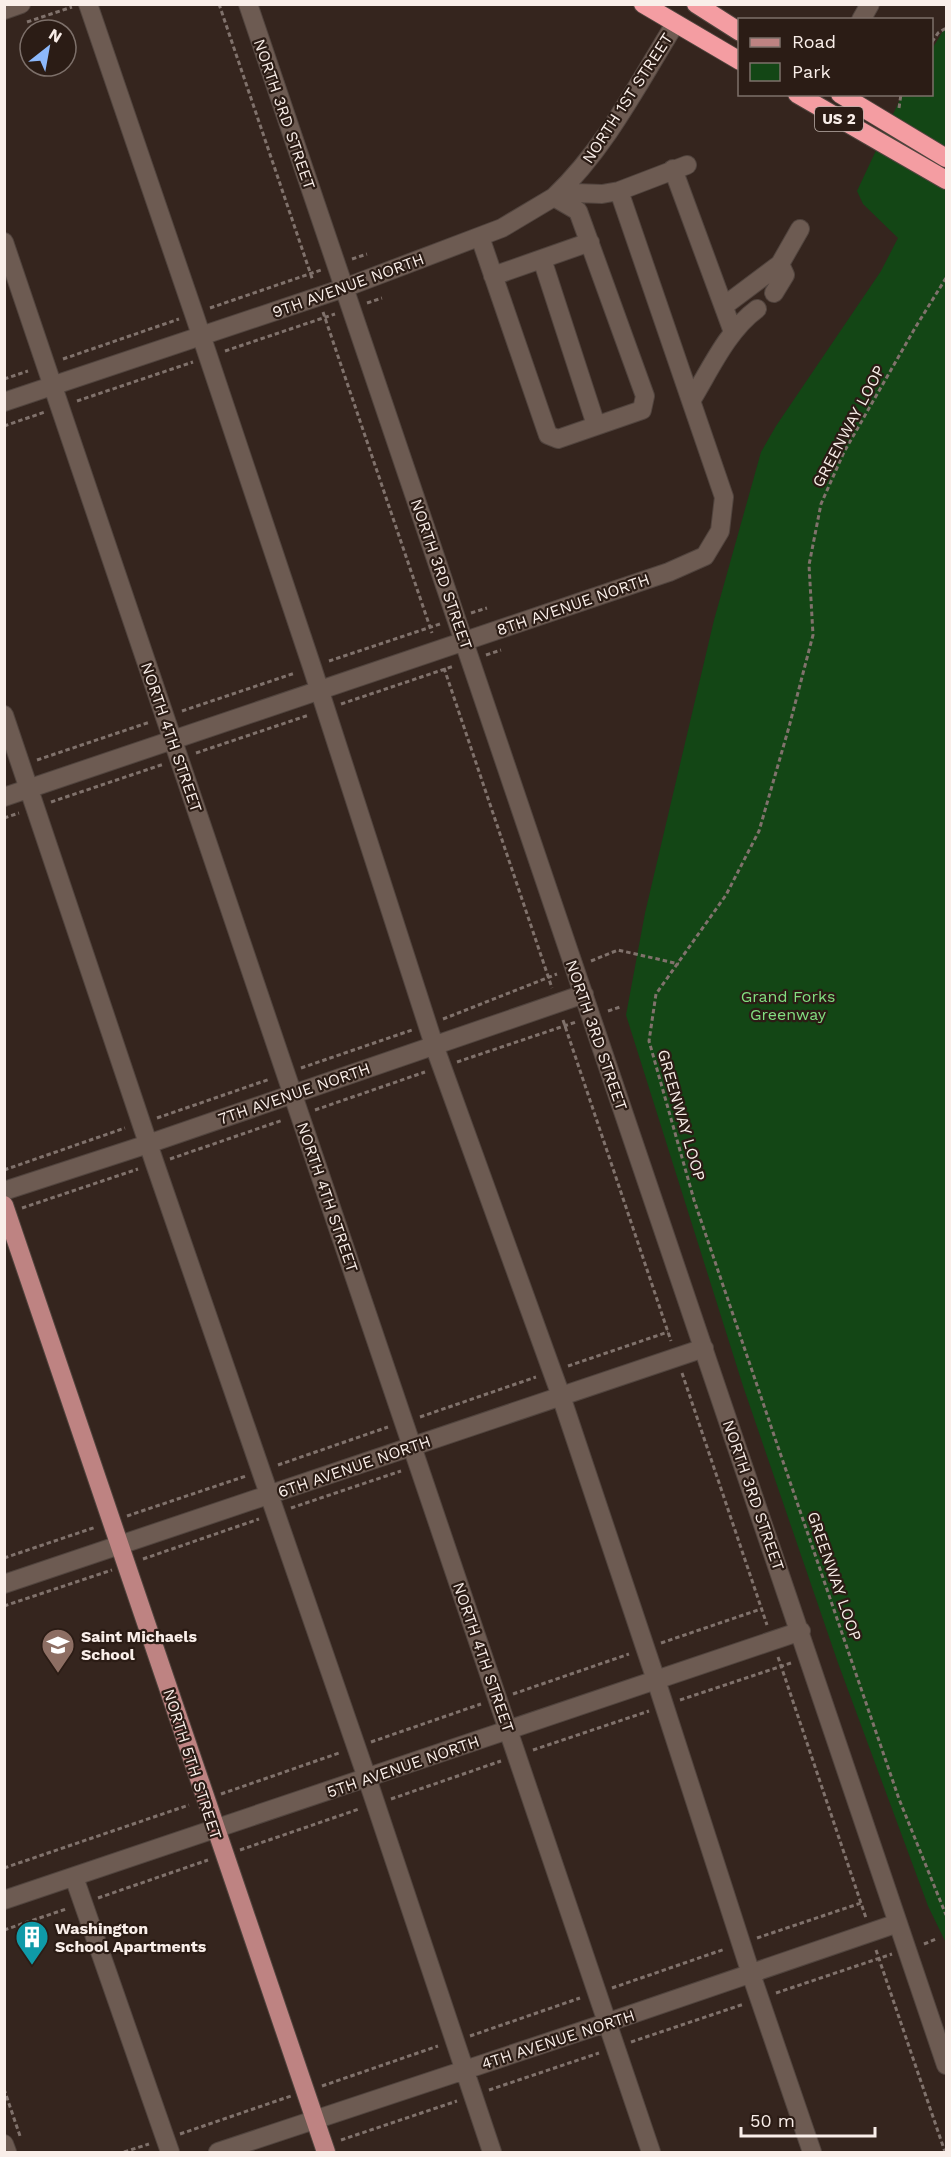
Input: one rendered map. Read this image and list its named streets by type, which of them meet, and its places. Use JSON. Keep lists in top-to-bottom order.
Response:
{
  "streets": {
    "highway": ["US 2"],
    "main road": ["NORTH 5TH STREET"],
    "street": [
      "NORTH 1ST STREET",
      "NORTH 3RD STREET",
      "9TH AVENUE NORTH",
      "8TH AVENUE NORTH",
      "NORTH 4TH STREET",
      "7TH AVENUE NORTH",
      "6TH AVENUE NORTH",
      "5TH AVENUE NORTH",
      "4TH AVENUE NORTH"
    ],
    "path": ["GREENWAY LOOP"]
  },
  "crossings": [
    ["NORTH 1ST STREET", "9TH AVENUE NORTH"],
    ["NORTH 3RD STREET", "9TH AVENUE NORTH"],
    ["NORTH 3RD STREET", "8TH AVENUE NORTH"],
    ["NORTH 3RD STREET", "7TH AVENUE NORTH"],
    ["NORTH 3RD STREET", "6TH AVENUE NORTH"],
    ["NORTH 3RD STREET", "5TH AVENUE NORTH"],
    ["NORTH 3RD STREET", "4TH AVENUE NORTH"],
    ["9TH AVENUE NORTH", "8TH AVENUE NORTH"],
    ["9TH AVENUE NORTH", "NORTH 4TH STREET"],
    ["8TH AVENUE NORTH", "NORTH 4TH STREET"],
    ["NORTH 4TH STREET", "7TH AVENUE NORTH"],
    ["NORTH 4TH STREET", "6TH AVENUE NORTH"],
    ["NORTH 4TH STREET", "5TH AVENUE NORTH"],
    ["NORTH 4TH STREET", "4TH AVENUE NORTH"],
    ["6TH AVENUE NORTH", "NORTH 5TH STREET"],
    ["NORTH 5TH STREET", "5TH AVENUE NORTH"],
    ["NORTH 5TH STREET", "4TH AVENUE NORTH"]
  ],
  "parks": ["Grand Forks Greenway"],
  "places": {
    "school or university": ["Saint Michaels School"],
    "building": ["Washington School Apartments"]
  },
  "legend": ["Road", "Park"],
  "scale_bar": "50 m",
  "north": "top right"
}
